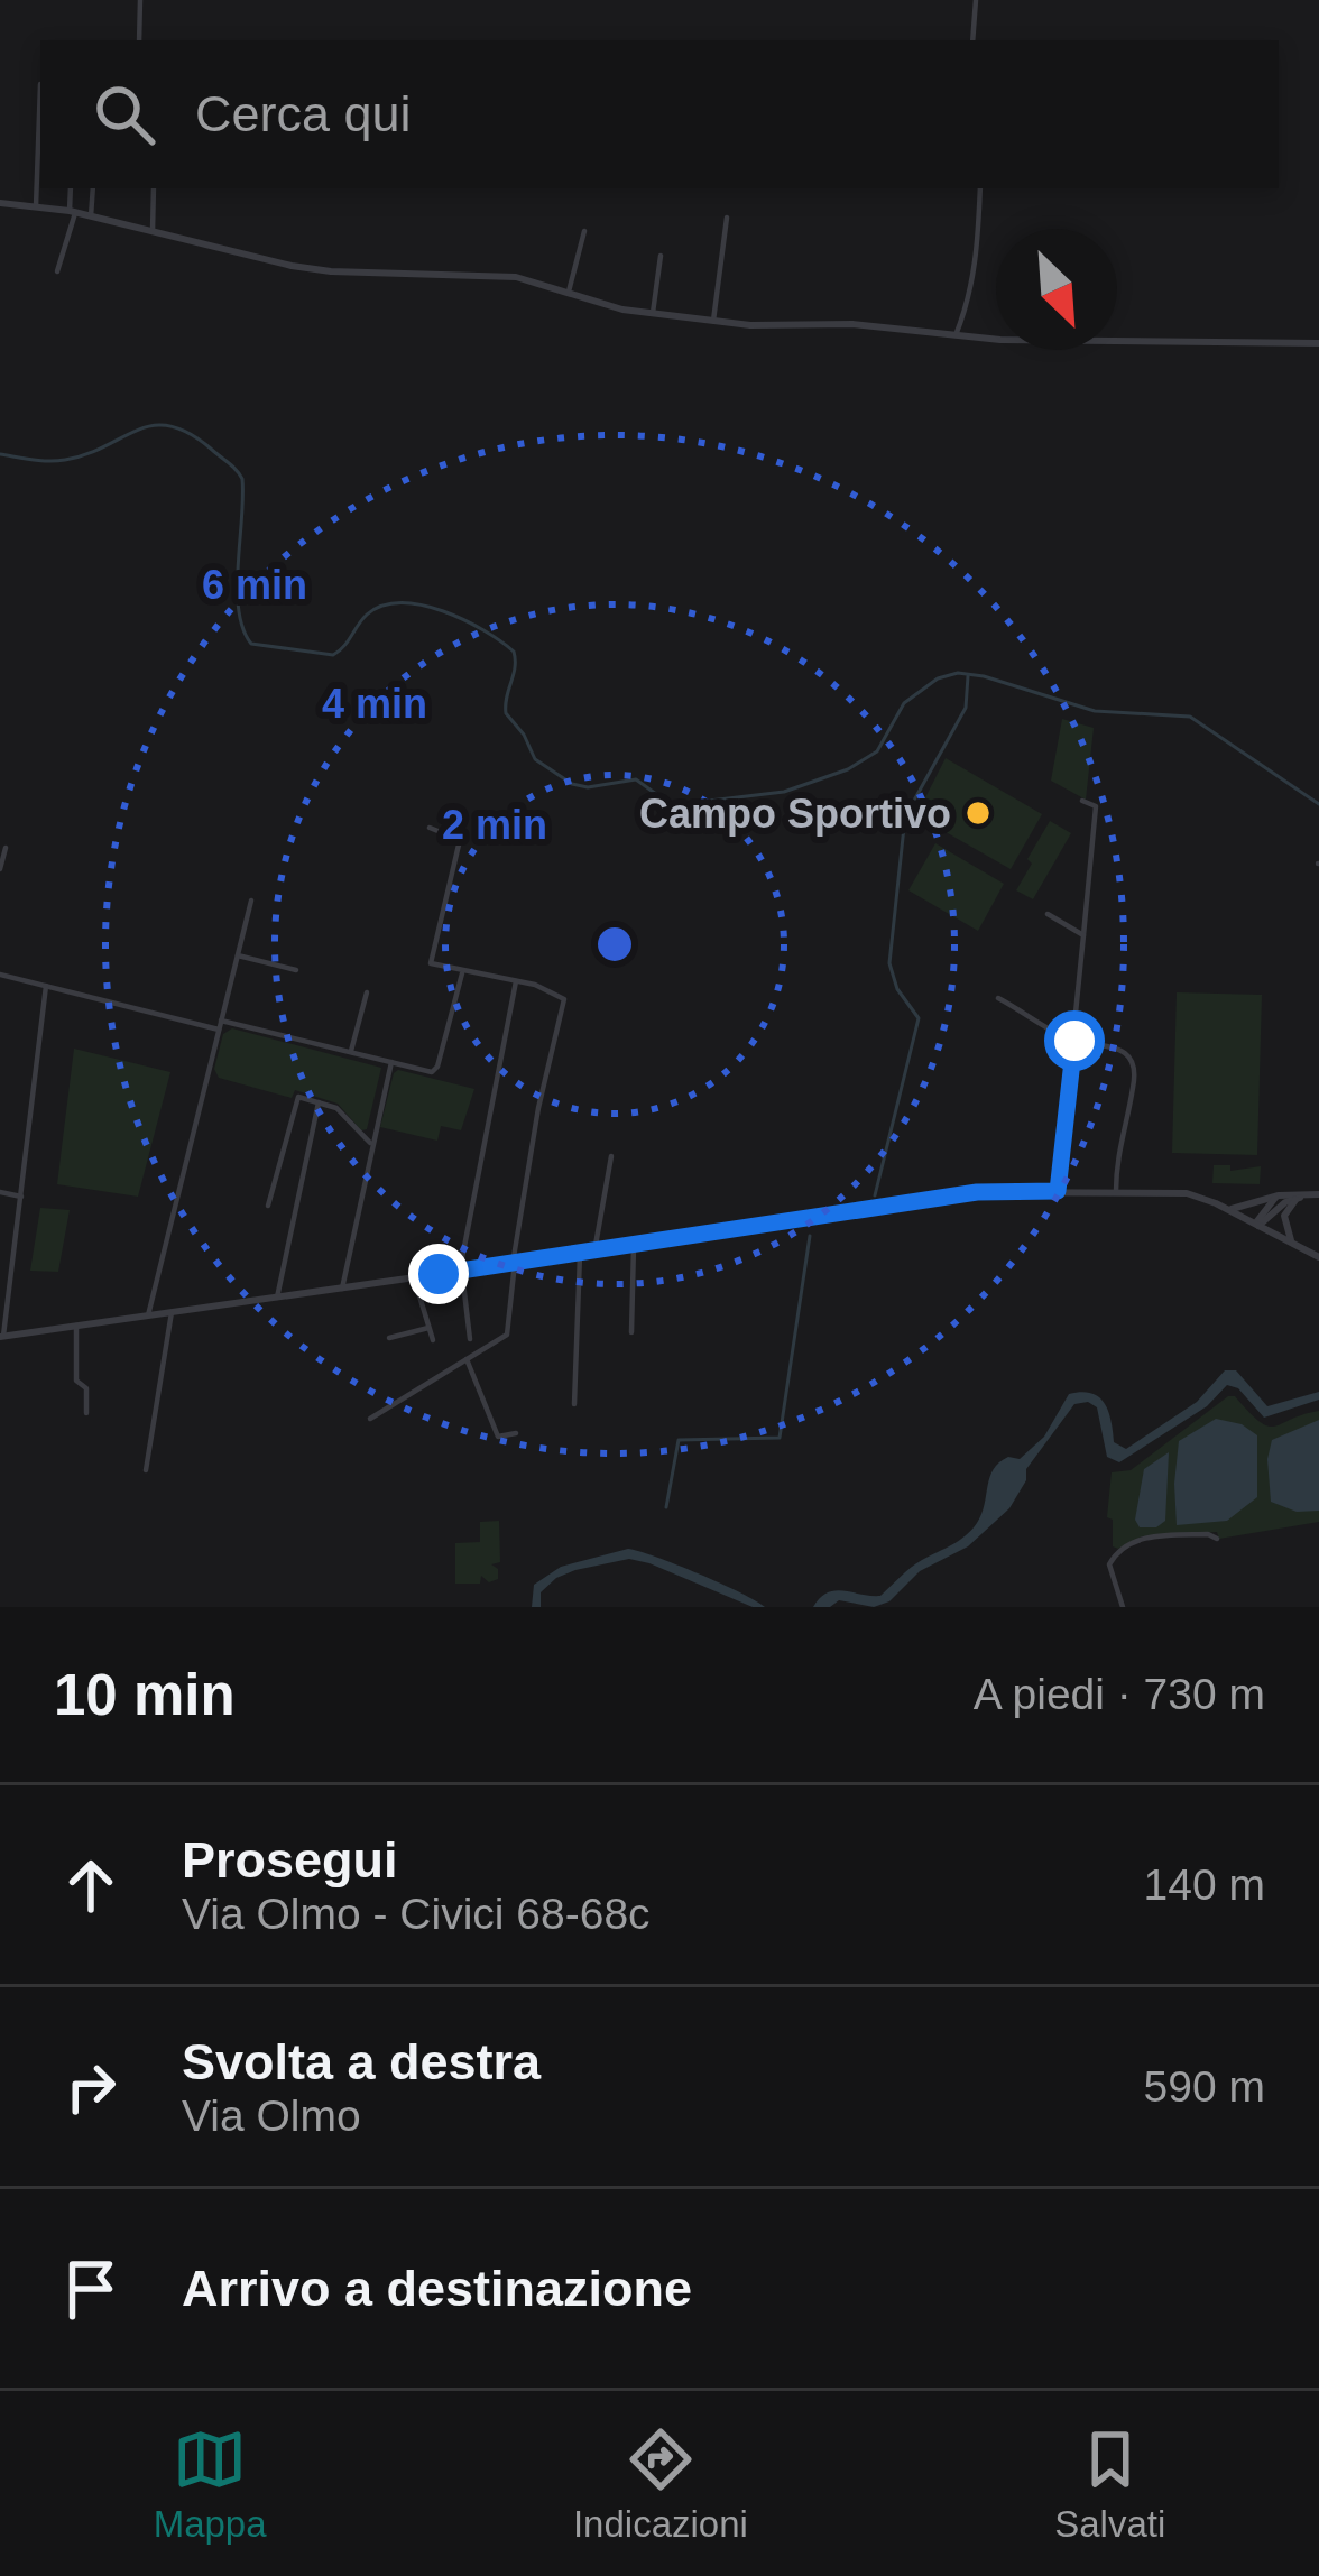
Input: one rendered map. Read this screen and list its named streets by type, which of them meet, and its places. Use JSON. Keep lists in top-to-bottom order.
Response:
{
  "places": ["Campo Sportivo"],
  "north": "bottom right",
  "page": {
    "search": "Cerca qui",
    "heading": ["10 min", "A piedi · 730 m"],
    "list": [
      ["Prosegui", "Via Olmo - Civici 68-68c", "140 m"],
      ["Svolta a destra", "Via Olmo", "590 m"],
      "Arrivo a destinazione"
    ],
    "nav": ["Mappa", "Indicazioni", "Salvati"]
  },
  "rings": ["6 min", "4 min", "2 min"]
}
